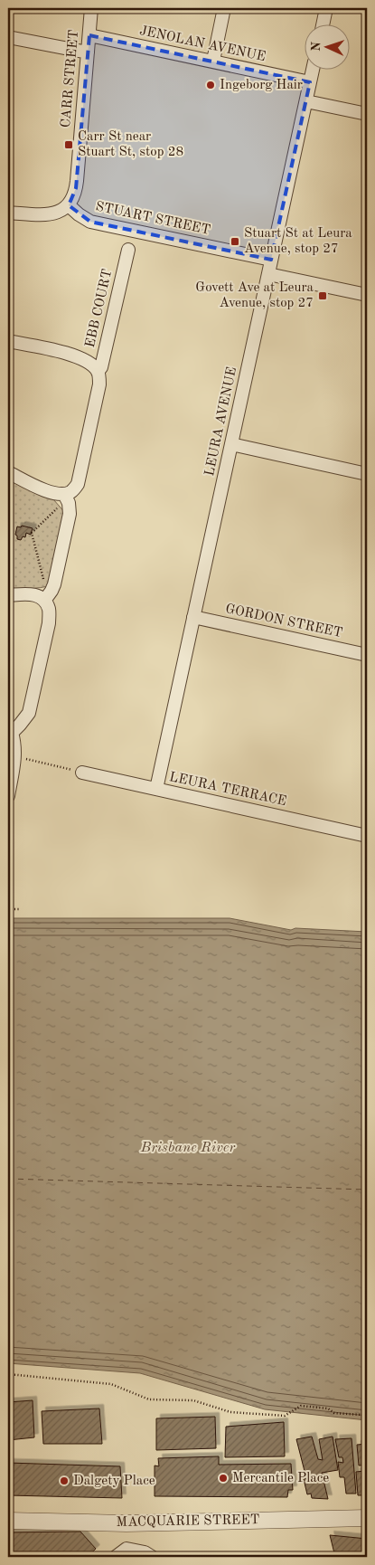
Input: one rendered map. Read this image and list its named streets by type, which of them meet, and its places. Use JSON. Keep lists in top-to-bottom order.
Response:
{
  "streets": {
    "street": [
      "JENOLAN AVENUE",
      "CARR STREET",
      "STUART STREET",
      "EBB COURT",
      "LEURA AVENUE",
      "GORDON STREET",
      "LEURA TERRACE",
      "MACQUARIE STREET"
    ]
  },
  "crossings": [
    ["JENOLAN AVENUE", "CARR STREET"],
    ["JENOLAN AVENUE", "LEURA AVENUE"],
    ["CARR STREET", "STUART STREET"],
    ["STUART STREET", "LEURA AVENUE"],
    ["LEURA AVENUE", "GORDON STREET"],
    ["LEURA AVENUE", "LEURA TERRACE"]
  ],
  "water": ["Brisbane River"],
  "places": {
    "other": ["Ingeborg Hair", "Mercantile Place", "Dalgety Place"],
    "transit": ["Carr St near Stuart St, stop 28", "Stuart St at Leura Avenue, stop 27", "Govett Ave at Leura Avenue, stop 27"]
  },
  "north": "left"
}
